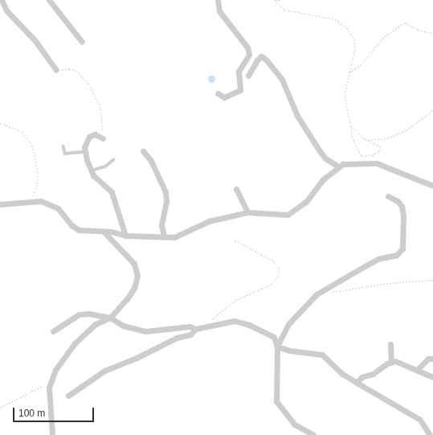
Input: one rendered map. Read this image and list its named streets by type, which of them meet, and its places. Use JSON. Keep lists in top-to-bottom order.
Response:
{
  "scale_bar": "100 m"
}
